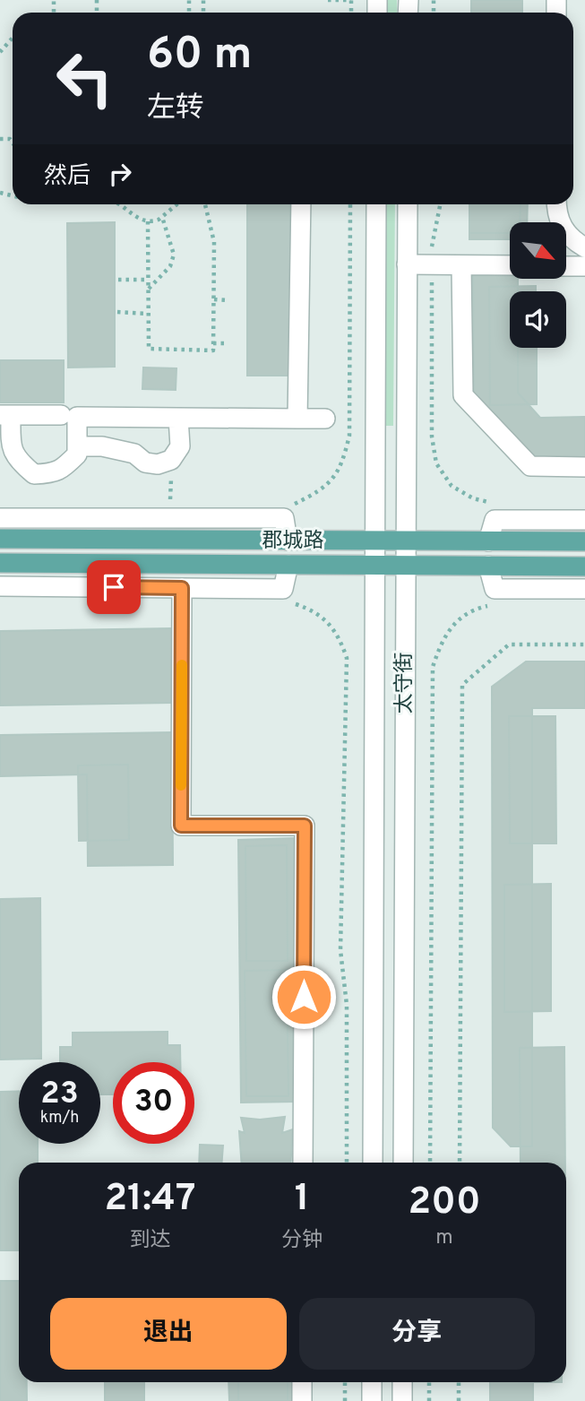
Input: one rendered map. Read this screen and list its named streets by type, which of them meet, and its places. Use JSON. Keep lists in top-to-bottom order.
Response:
{
  "streets": {
    "main road": ["郡城路"],
    "street": ["太守街"]
  },
  "crossings": [
    ["郡城路", "太守街"]
  ],
  "north": "bottom right",
  "page": {
    "turn": ["60 m", "左转"],
    "then": "然后",
    "speed": "23 km/h",
    "limit": "30",
    "eta": [
      "21:47",
      "到达",
      "1",
      "分钟",
      "200",
      "m"
    ],
    "buttons": ["退出", "分享"]
  }
}
